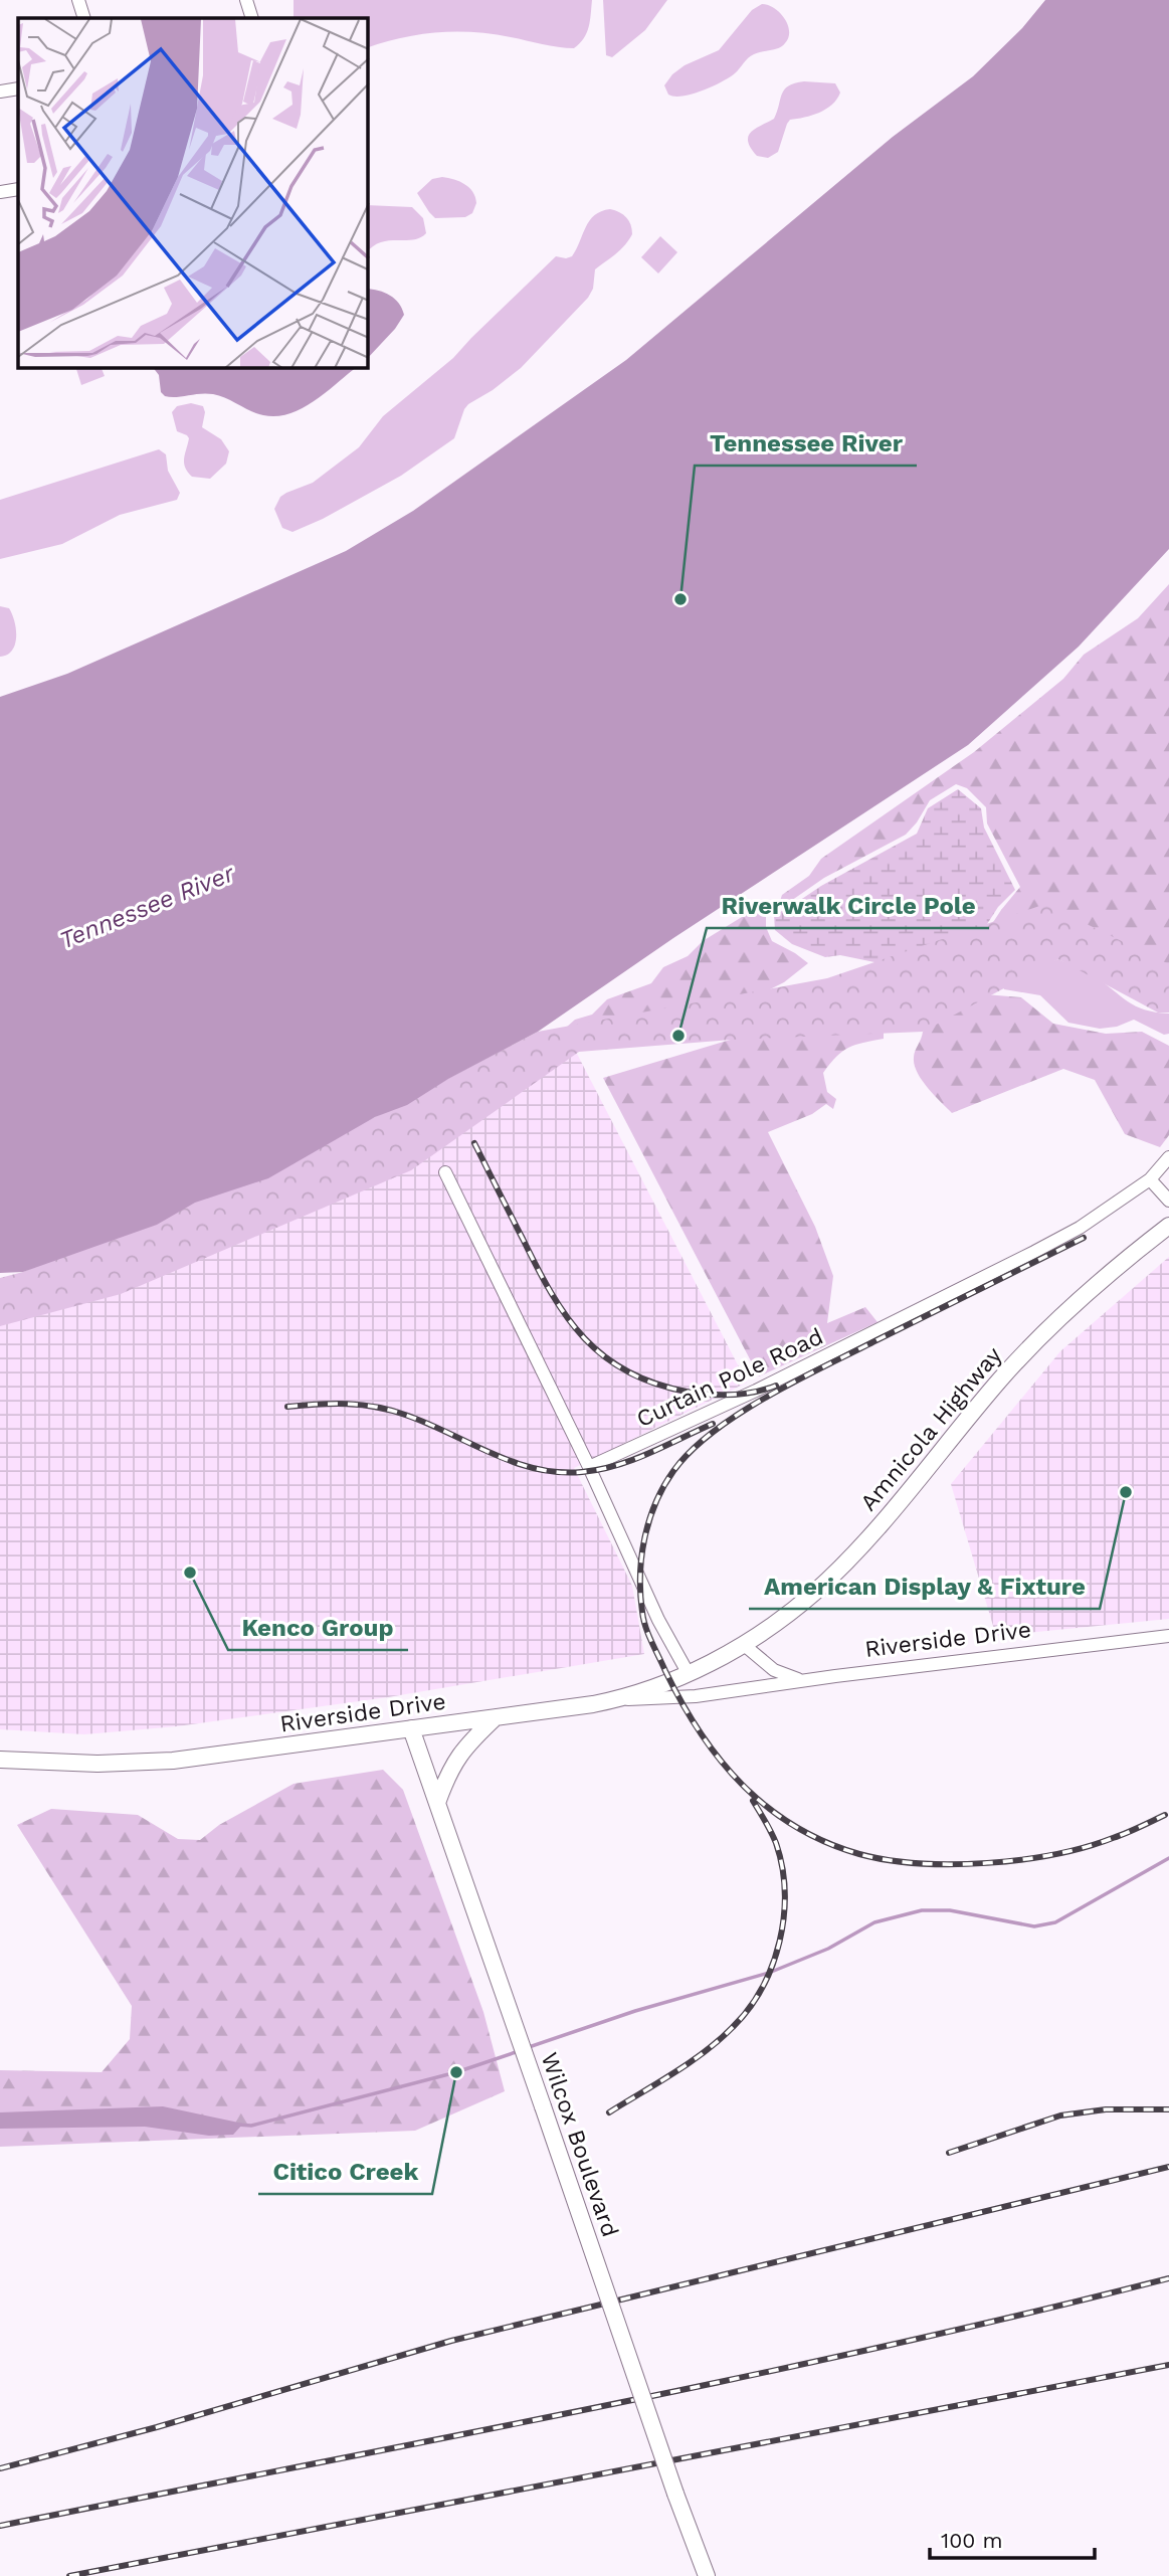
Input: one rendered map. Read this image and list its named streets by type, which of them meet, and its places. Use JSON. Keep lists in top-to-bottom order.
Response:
{
  "streets": {
    "main road": ["Amnicola Highway", "Riverside Drive", "Wilcox Boulevard"],
    "street": ["Curtain Pole Road"]
  },
  "crossings": [
    ["Amnicola Highway", "Riverside Drive"],
    ["Riverside Drive", "Wilcox Boulevard"]
  ],
  "water": ["Tennessee River"],
  "places": [
    "Tennessee River",
    "Riverwalk Circle Pole",
    "American Display & Fixture",
    "Kenco Group",
    "Citico Creek"
  ],
  "scale_bar": "100 m"
}
